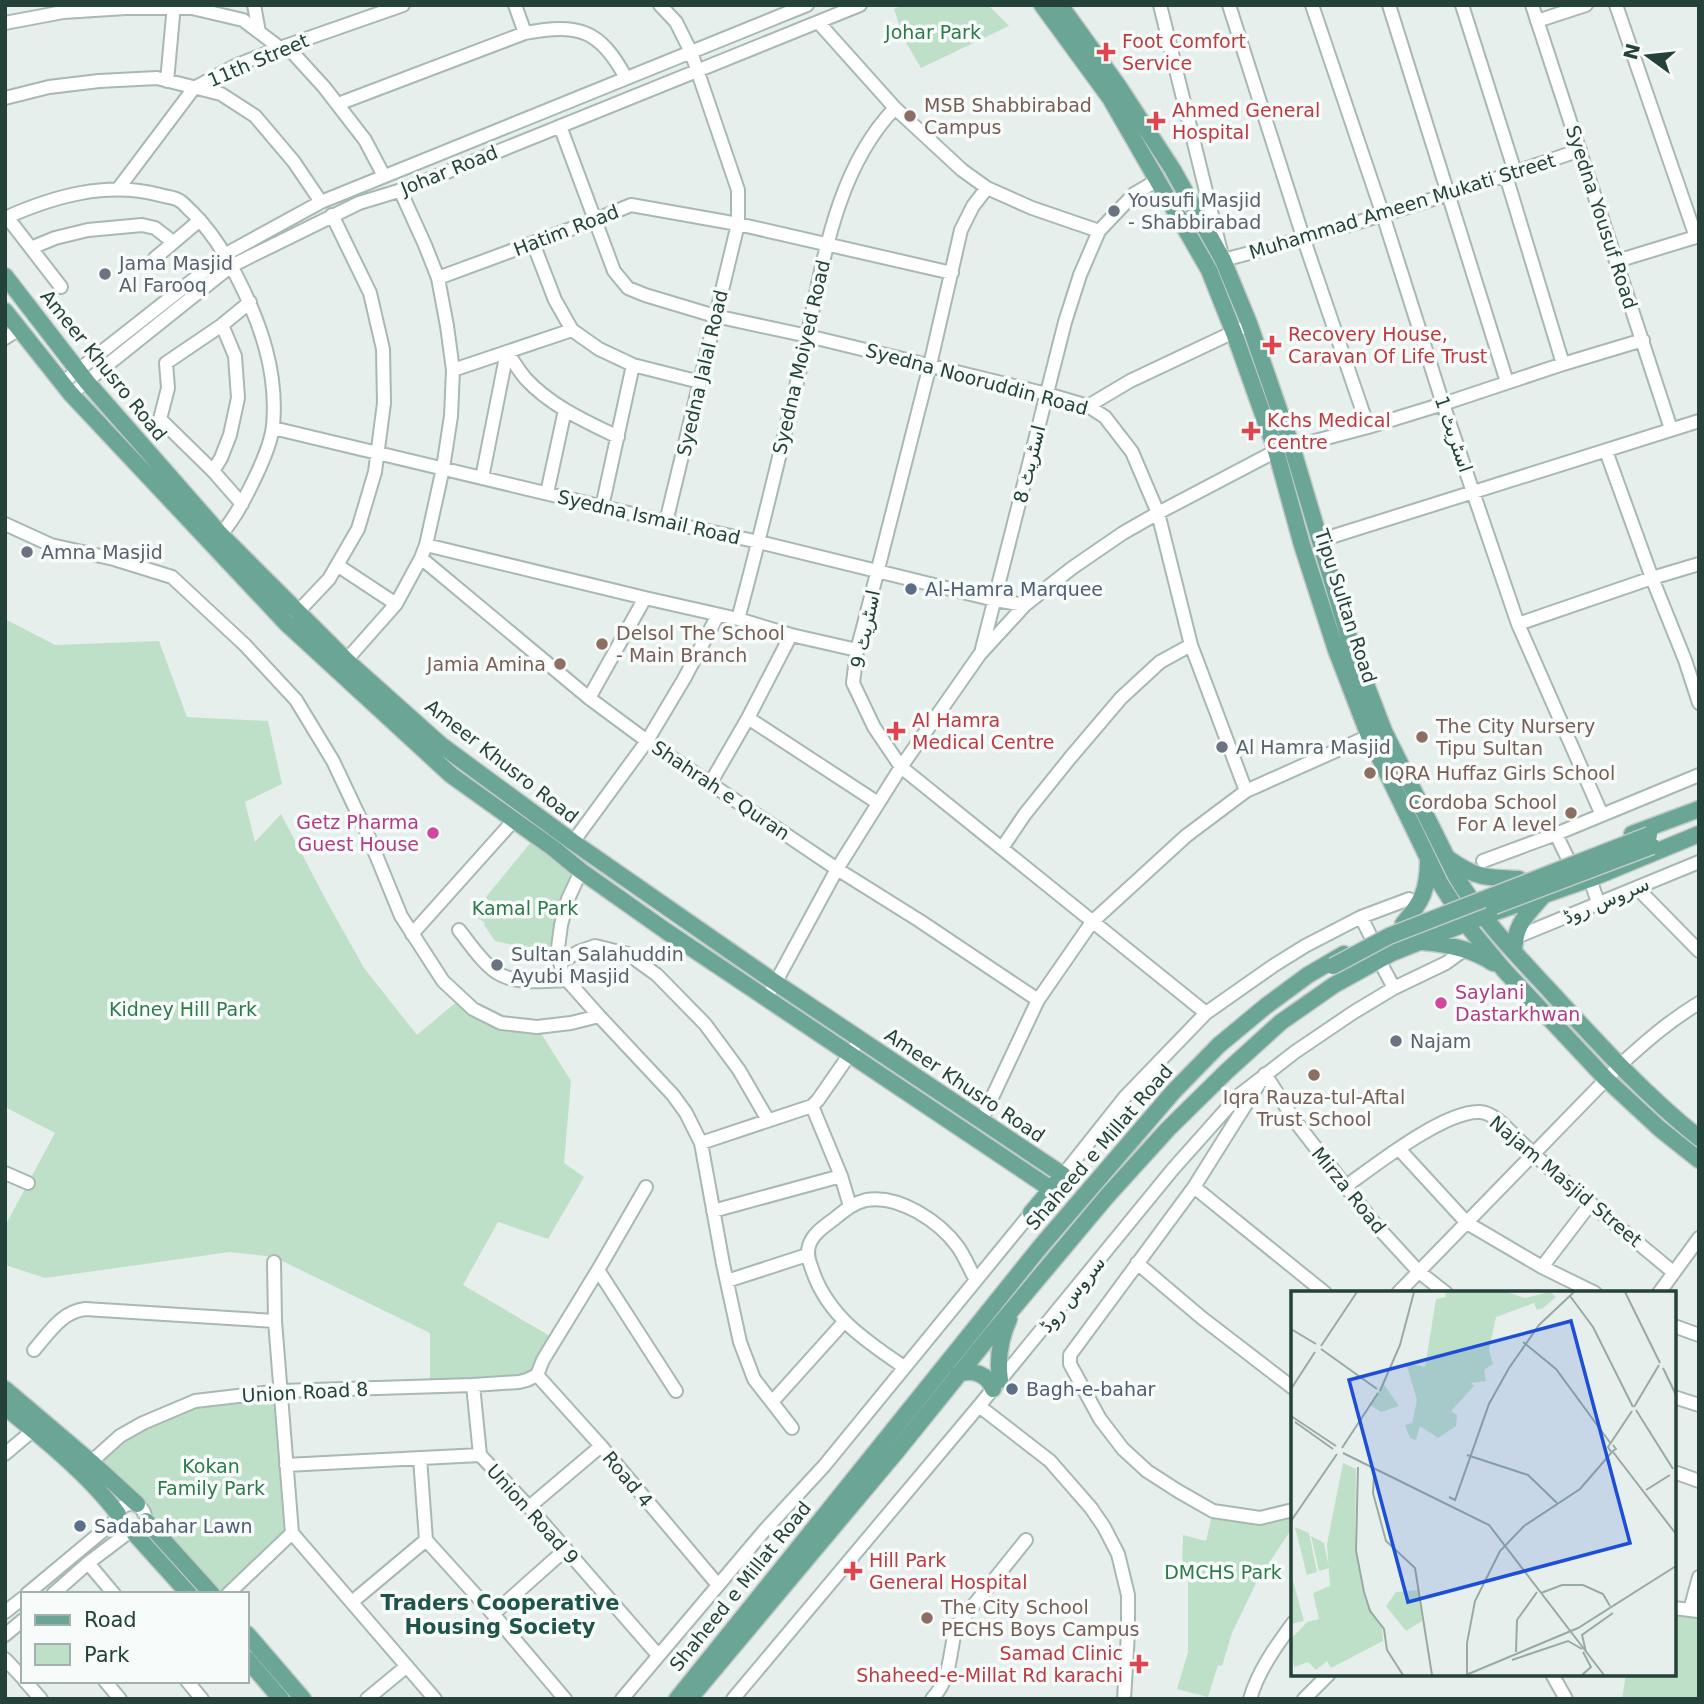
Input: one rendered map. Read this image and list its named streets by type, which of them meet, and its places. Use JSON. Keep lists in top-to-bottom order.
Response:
{
  "streets": {
    "main road": ["Ameer Khusro Road", "Tipu Sultan Road", "Shaheed e Millat Road"],
    "street": [
      "11th Street",
      "Johar Road",
      "Muhammad Ameen Mukati Street",
      "Syedna Yousuf Road",
      "Hatim Road",
      "Syedna Moiyed Road",
      "Syedna Jalal Road",
      "Syedna Nooruddin Road",
      "اسٹریٹ 1",
      "اسٹریٹ 8",
      "Syedna Ismail Road",
      "اسٹریٹ 9",
      "Shahrah e Quran",
      "سروس روڈ",
      "Najam Masjid Street",
      "Mirza Road",
      "Union Road 8",
      "Road 4",
      "Union Road 9"
    ]
  },
  "crossings": [
    ["Johar Road", "Ameer Khusro Road"],
    ["Johar Road", "Syedna Jalal Road"],
    ["Johar Road", "Syedna Nooruddin Road"],
    ["Muhammad Ameen Mukati Street", "Syedna Yousuf Road"],
    ["Muhammad Ameen Mukati Street", "اسٹریٹ 1"],
    ["Muhammad Ameen Mukati Street", "Tipu Sultan Road"],
    ["Hatim Road", "Syedna Moiyed Road"],
    ["Hatim Road", "Syedna Jalal Road"],
    ["Hatim Road", "Syedna Nooruddin Road"],
    ["Hatim Road", "اسٹریٹ 9"],
    ["Syedna Moiyed Road", "Syedna Nooruddin Road"],
    ["Syedna Moiyed Road", "Syedna Ismail Road"],
    ["Syedna Jalal Road", "Syedna Nooruddin Road"],
    ["Syedna Jalal Road", "Syedna Ismail Road"],
    ["Syedna Nooruddin Road", "اسٹریٹ 8"],
    ["Syedna Nooruddin Road", "اسٹریٹ 9"],
    ["اسٹریٹ 8", "Syedna Ismail Road"],
    ["اسٹریٹ 8", "Tipu Sultan Road"],
    ["Syedna Ismail Road", "اسٹریٹ 9"],
    ["Tipu Sultan Road", "سروس روڈ"],
    ["Tipu Sultan Road", "Shaheed e Millat Road"],
    ["سروس روڈ", "Mirza Road"],
    ["Najam Masjid Street", "Mirza Road"],
    ["Union Road 8", "Road 4"]
  ],
  "districts": ["Traders Cooperative Housing Society"],
  "parks": [
    "Johar Park",
    "Kamal Park",
    "Kidney Hill Park",
    "Kokan Family Park",
    "DMCHS Park"
  ],
  "places": {
    "health": [
      "Foot Comfort Service",
      "Ahmed General Hospital",
      "Recovery House, Caravan Of Life Trust",
      "Kchs Medical centre",
      "Al Hamra Medical Centre",
      "Hill Park General Hospital",
      "Samad Clinic Shaheed-e-Millat Rd karachi"
    ],
    "other": [
      "MSB Shabbirabad Campus",
      "Yousufi Masjid - Shabbirabad",
      "Jama Masjid Al Farooq",
      "Amna Masjid",
      "Al-Hamra Marquee",
      "Delsol The School - Main Branch",
      "Jamia Amina",
      "The City Nursery Tipu Sultan",
      "Al Hamra Masjid",
      "IQRA Huffaz Girls School",
      "Cordoba School For A level",
      "Getz Pharma Guest House",
      "Sultan Salahuddin Ayubi Masjid",
      "Saylani Dastarkhwan",
      "Najam",
      "Iqra Rauza-tul-Aftal Trust School",
      "Bagh-e-bahar",
      "Sadabahar Lawn",
      "The City School PECHS Boys Campus"
    ]
  },
  "legend": ["Road", "Park"],
  "north": "left"
}
